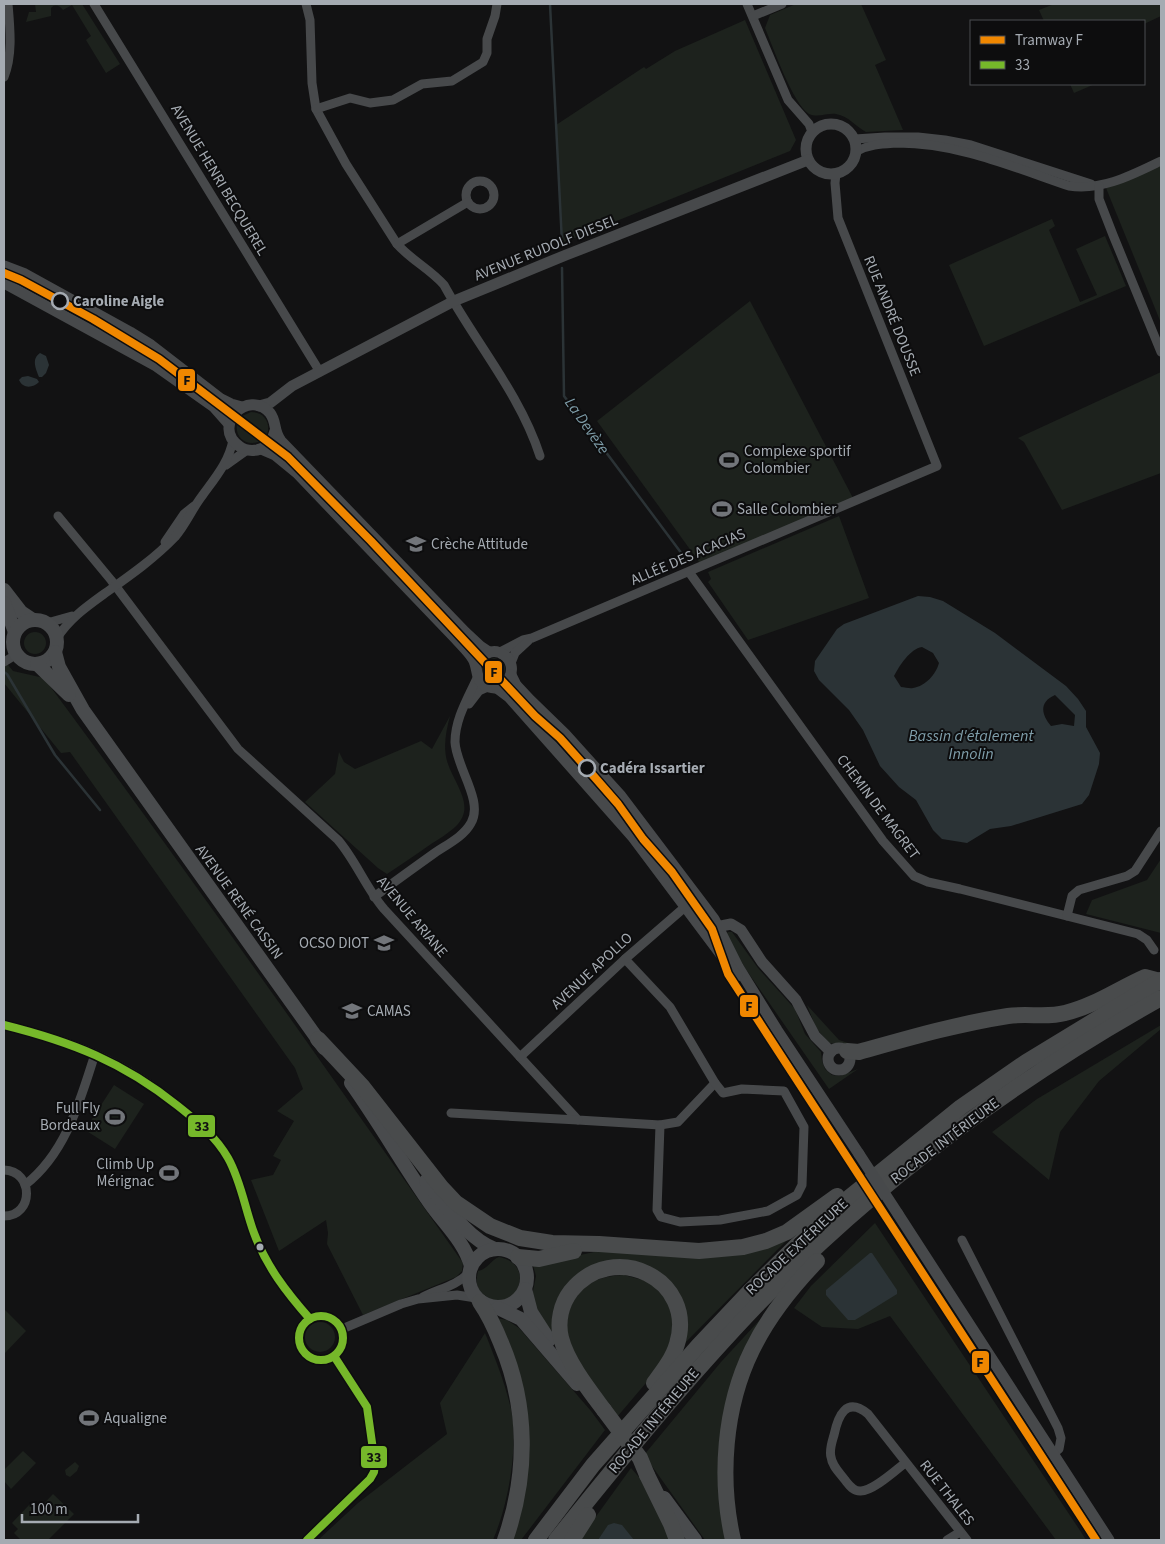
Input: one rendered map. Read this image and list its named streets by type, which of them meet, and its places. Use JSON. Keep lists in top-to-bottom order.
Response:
{
  "streets": {
    "highway": ["ROCADE INTÉRIEURE", "ROCADE EXTÉRIEURE"],
    "main road": ["AVENUE RENÉ CASSIN"],
    "street": [
      "AVENUE HENRI BECQUEREL",
      "AVENUE RUDOLF DIESEL",
      "RUE ANDRÉ DOUSSE",
      "ALLÉE DES ACACIAS",
      "CHEMIN DE MAGRET",
      "AVENUE ARIANE",
      "AVENUE APOLLO",
      "RUE THALES"
    ]
  },
  "crossings": [
    ["AVENUE HENRI BECQUEREL", "AVENUE RUDOLF DIESEL"],
    ["AVENUE RUDOLF DIESEL", "RUE ANDRÉ DOUSSE"],
    ["RUE ANDRÉ DOUSSE", "ALLÉE DES ACACIAS"],
    ["ALLÉE DES ACACIAS", "CHEMIN DE MAGRET"],
    ["AVENUE ARIANE", "AVENUE APOLLO"]
  ],
  "water": ["La Devèze", "Bassin d'étalement Innolin"],
  "places": {
    "other": ["Caroline Aigle", "Cadéra Issartier"],
    "sports": [
      "Complexe sportif Colombier",
      "Salle Colombier",
      "Full Fly Bordeaux",
      "Climb Up Mérignac",
      "Aqualigne"
    ],
    "school or university": ["Crèche Attitude", "OCSO DIOT", "CAMAS"]
  },
  "lines": ["tram line F", "transit line 33"],
  "legend": ["Tramway F", "33"],
  "scale_bar": "100 m"
}
